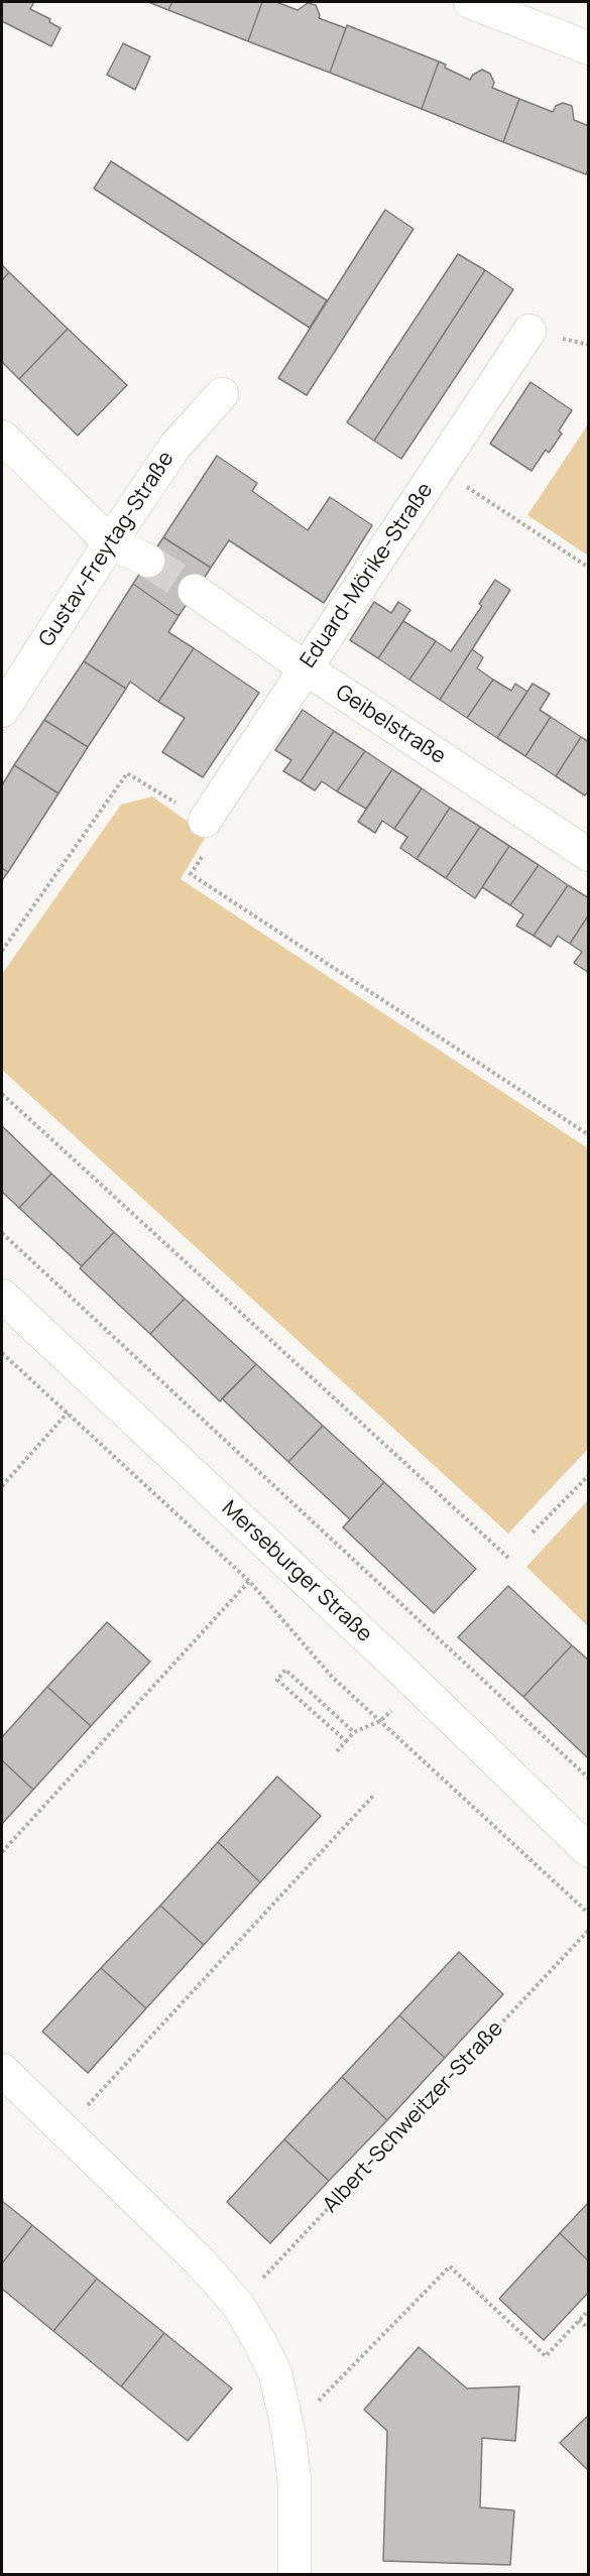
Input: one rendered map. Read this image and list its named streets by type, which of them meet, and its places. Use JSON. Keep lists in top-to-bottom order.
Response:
{
  "streets": {
    "street": [
      "Gustav-Freytag-Straße",
      "Eduard-Mörike-Straße",
      "Geibelstraße",
      "Merseburger Straße"
    ],
    "path": ["Albert-Schweitzer-Straße"]
  },
  "crossings": [
    ["Eduard-Mörike-Straße", "Geibelstraße"]
  ]
}
